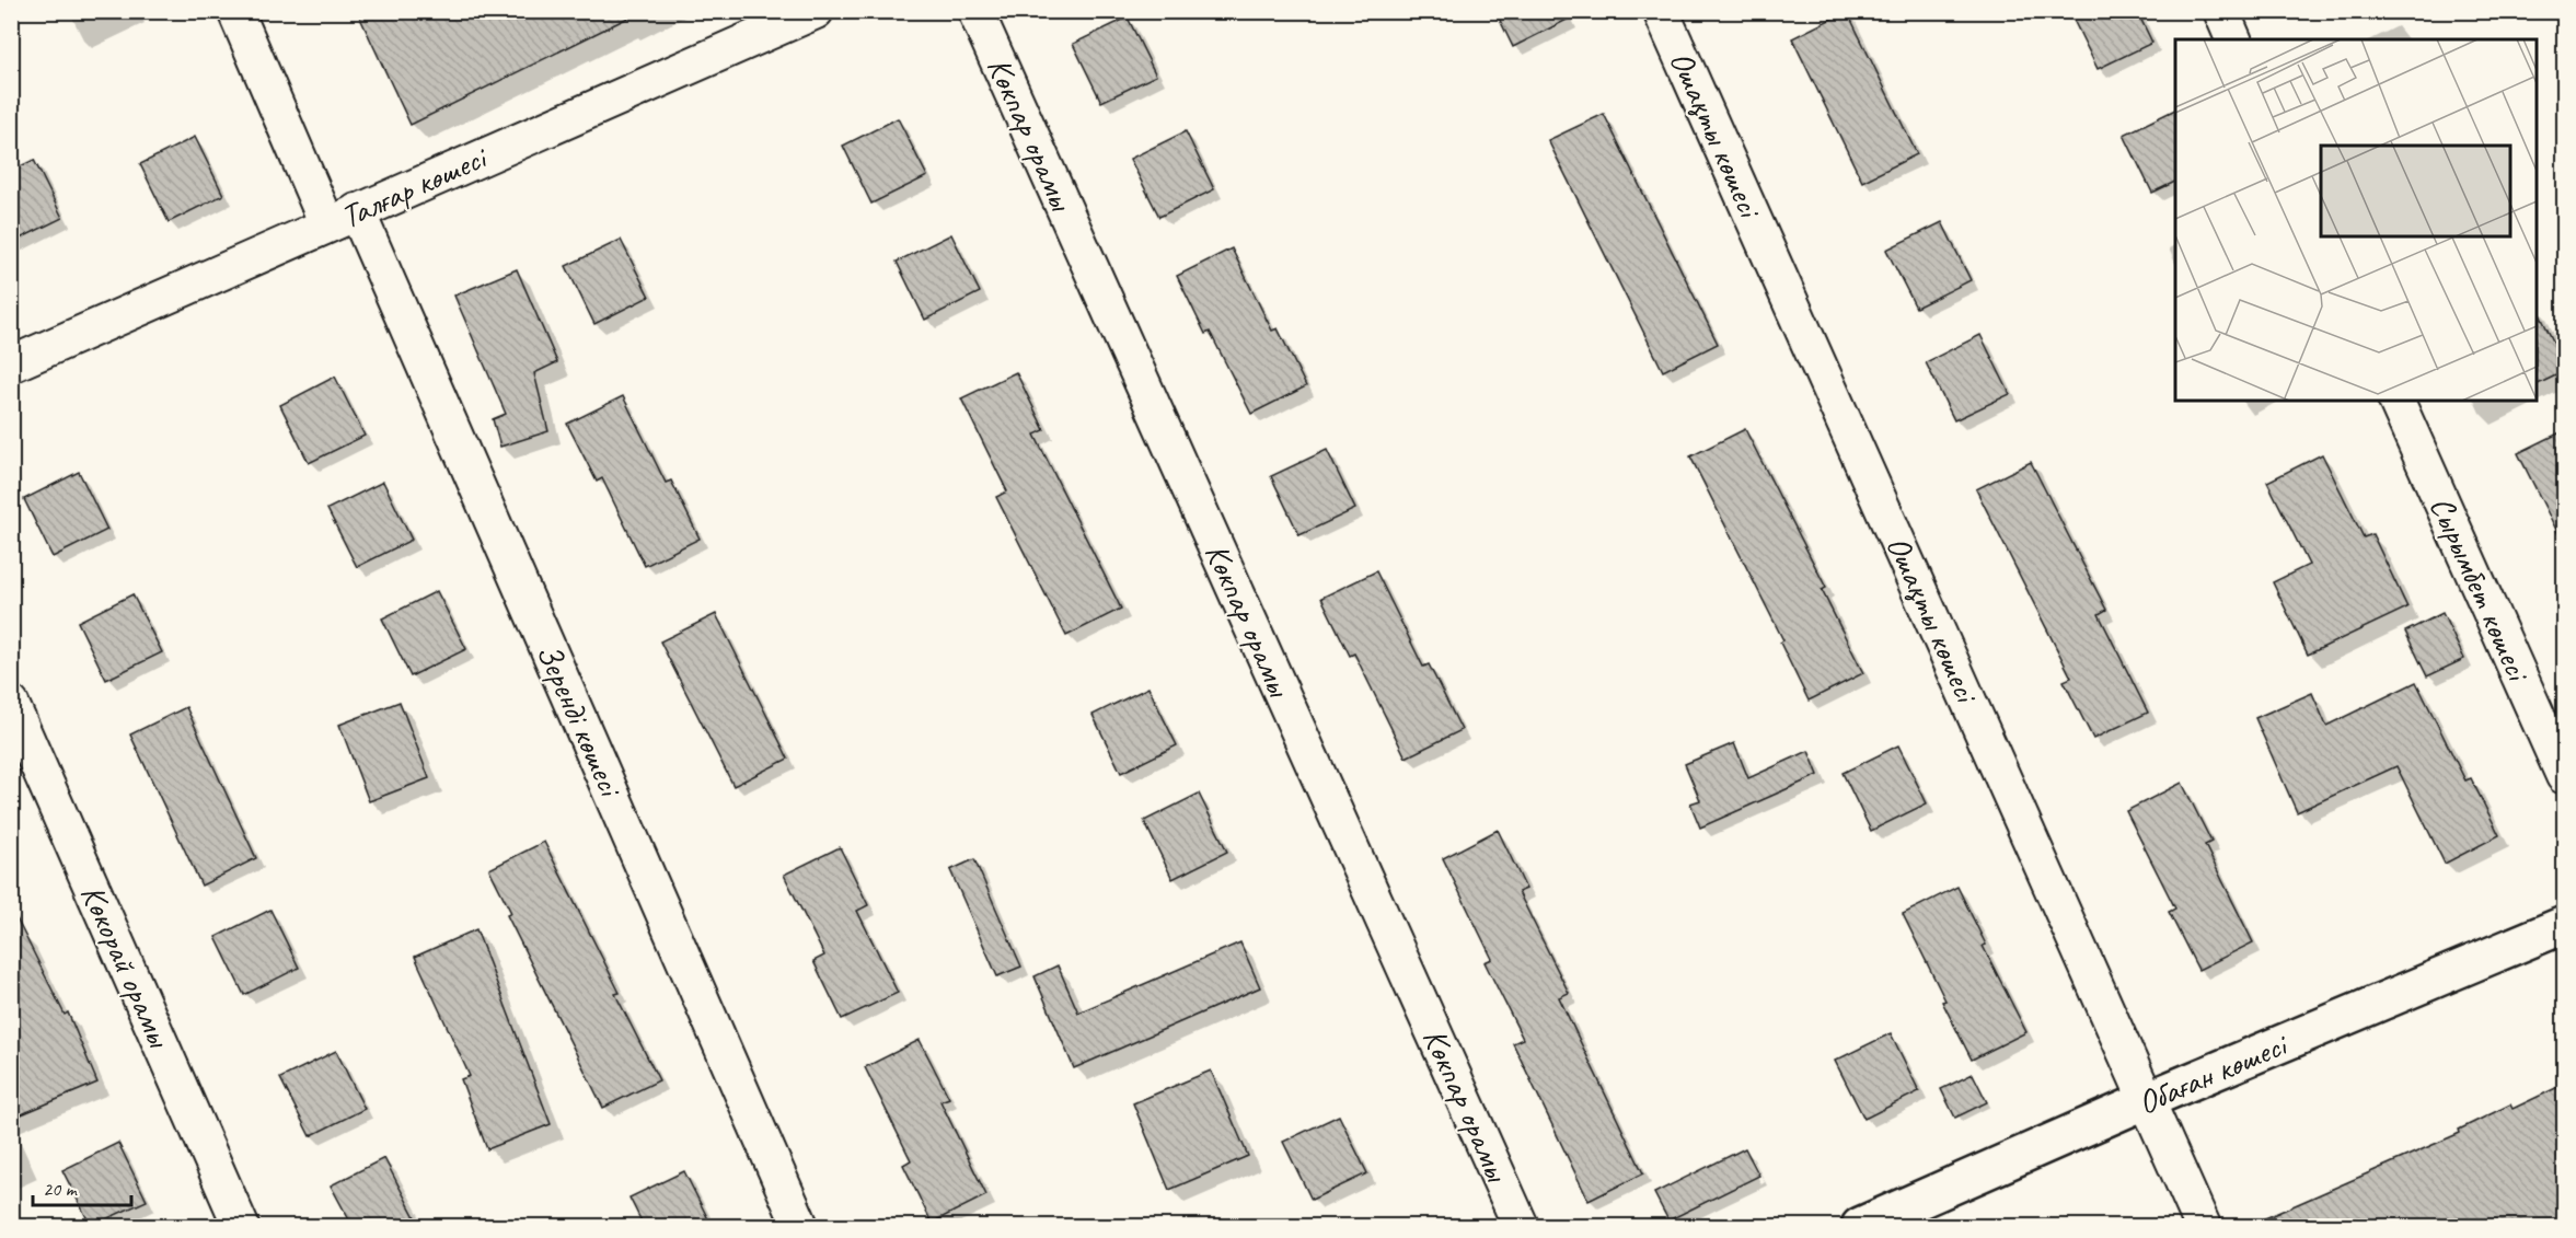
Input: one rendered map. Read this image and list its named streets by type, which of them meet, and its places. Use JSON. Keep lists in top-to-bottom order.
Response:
{
  "streets": {
    "street": [
      "Көкпар орамы",
      "Ошақты көшесі",
      "Талғар көшесі",
      "Сырымбет көшесі",
      "Зеренді көшесі",
      "Көкорай орамы",
      "Обаған көшесі"
    ]
  },
  "crossings": [
    ["Ошақты көшесі", "Обаған көшесі"],
    ["Талғар көшесі", "Зеренді көшесі"]
  ],
  "scale_bar": "20 m"
}
